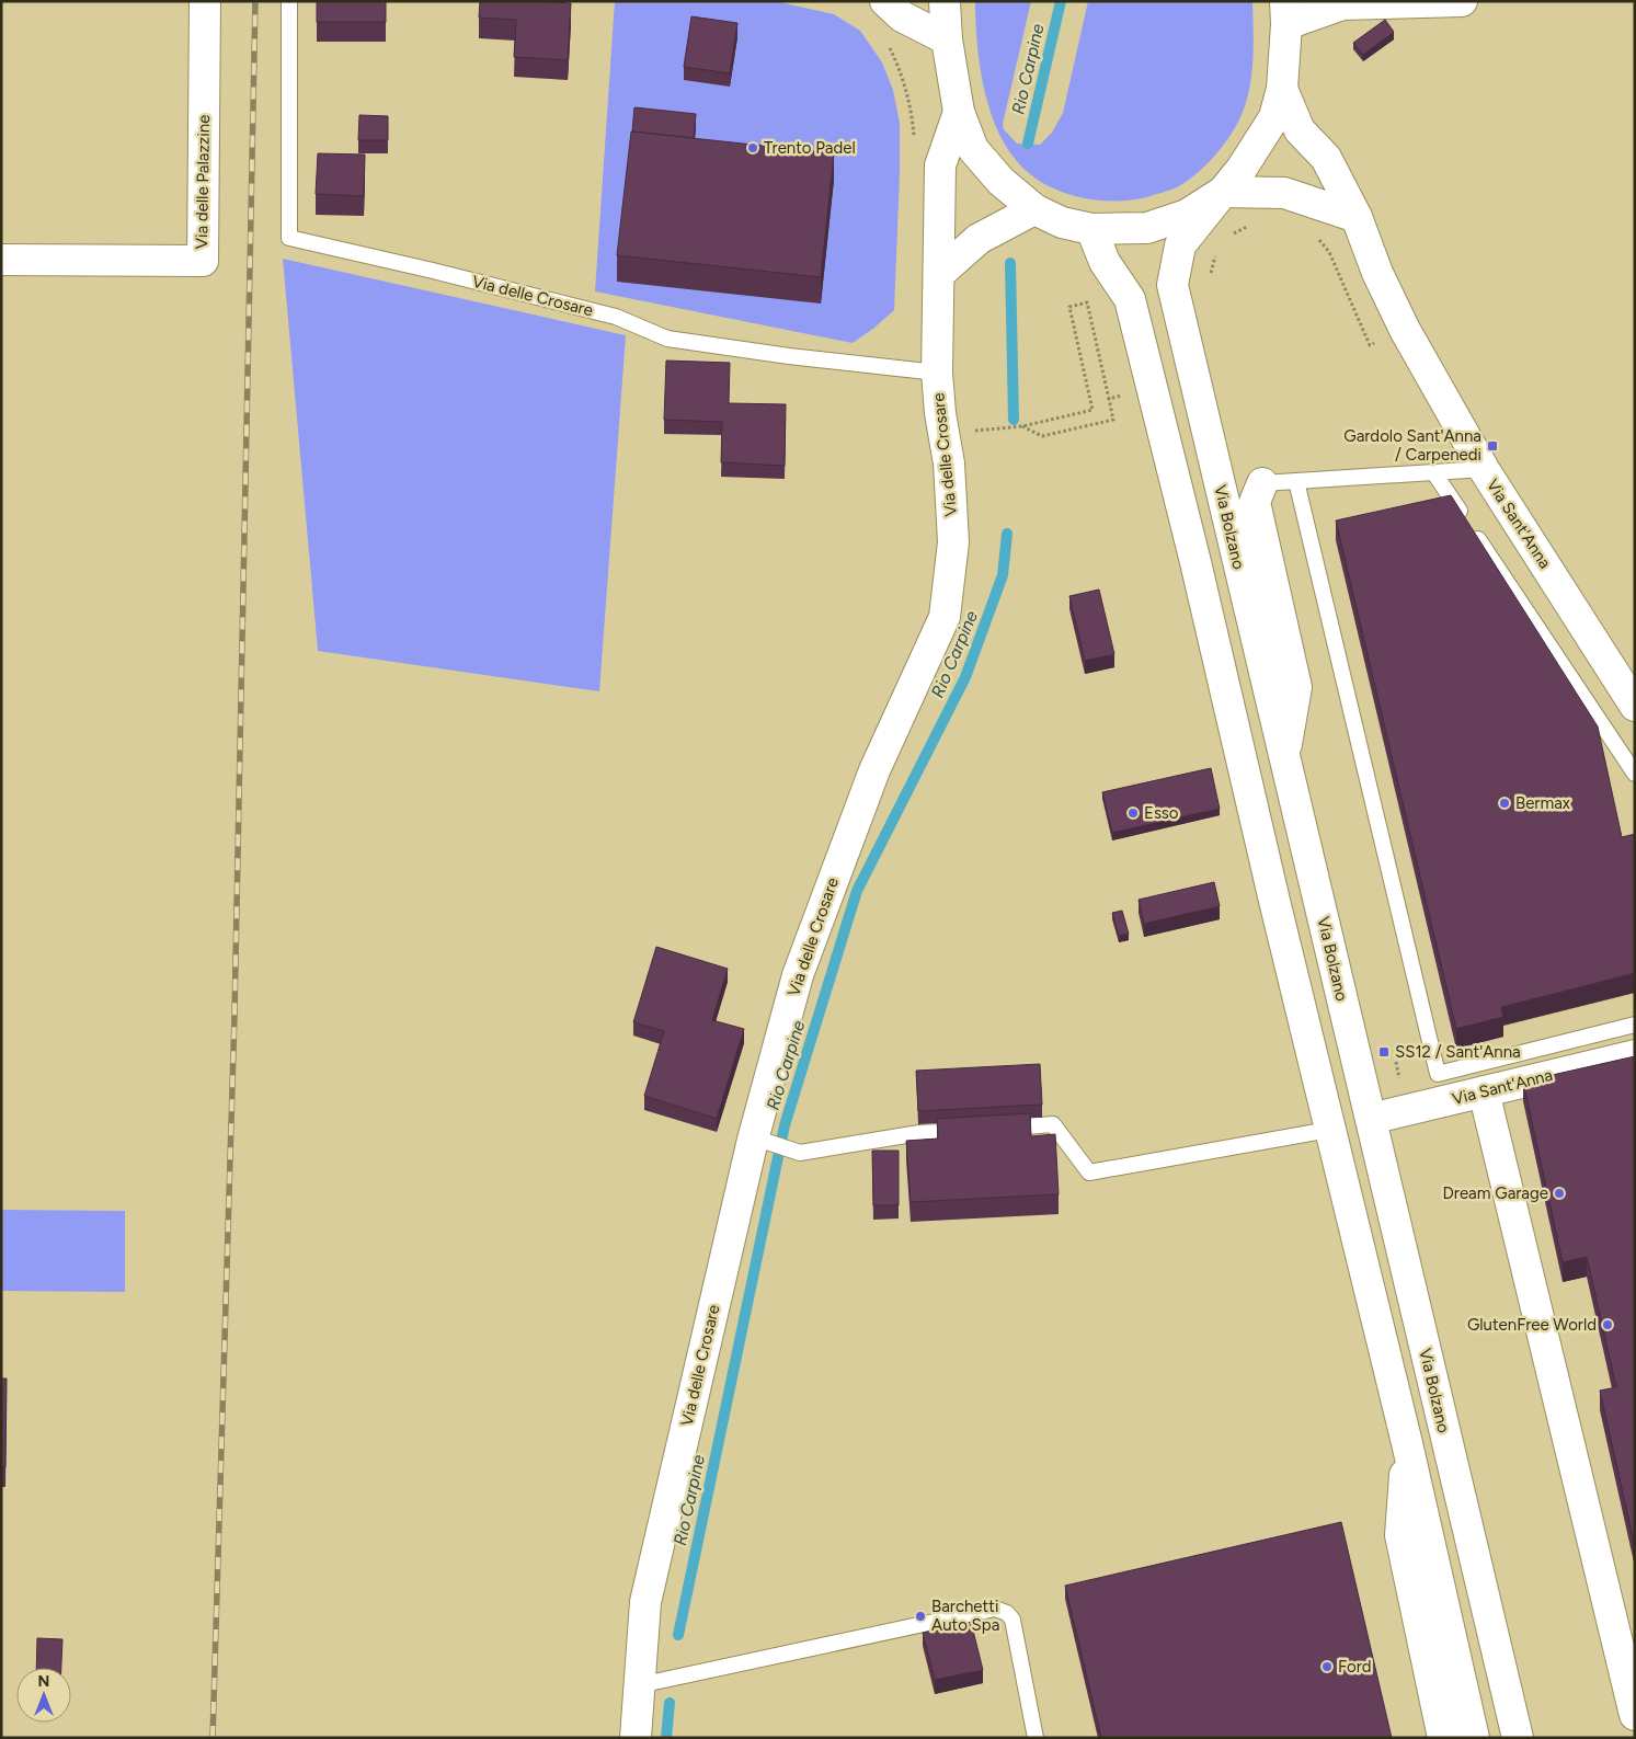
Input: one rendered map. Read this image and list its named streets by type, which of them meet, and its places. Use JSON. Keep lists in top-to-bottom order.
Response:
{
  "streets": {
    "main road": [
      "Via delle Palazzine",
      "Via delle Crosare",
      "Via Sant'Anna",
      "Via Bolzano"
    ]
  },
  "crossings": [
    ["Via Sant'Anna", "Via Bolzano"]
  ],
  "water": ["Rio Carpine"],
  "places": {
    "other": [
      "Trento Padel",
      "Bermax",
      "Esso",
      "Dream Garage",
      "GlutenFree World",
      "Barchetti Auto Spa",
      "Ford"
    ],
    "transit": ["Gardolo Sant'Anna / Carpenedi", "SS12 / Sant'Anna"]
  },
  "north": "top"
}
